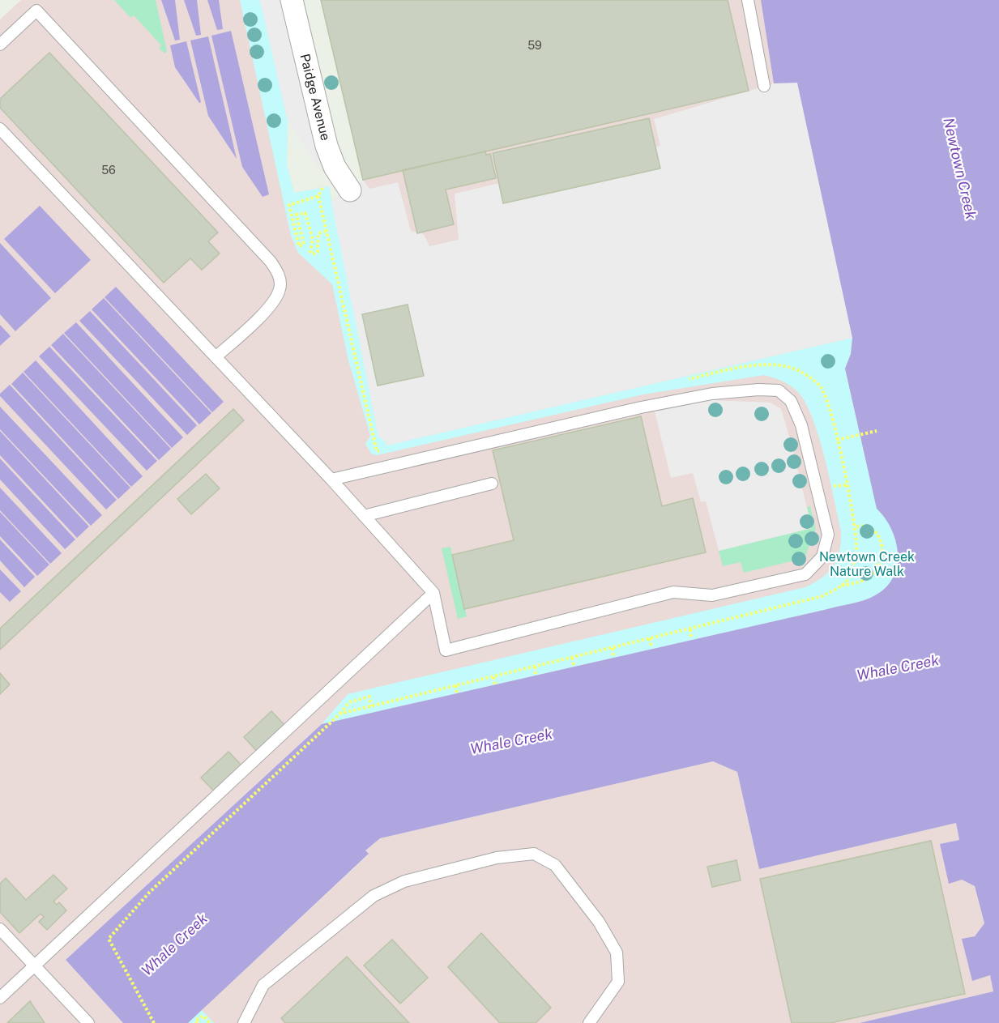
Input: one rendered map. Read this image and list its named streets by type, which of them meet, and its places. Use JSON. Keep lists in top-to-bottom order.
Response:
{
  "streets": {
    "street": ["Paidge Avenue"]
  },
  "water": ["Newtown Creek", "Whale Creek"],
  "parks": ["Newtown Creek Nature Walk"],
  "house_numbers": ["59", "56"]
}
